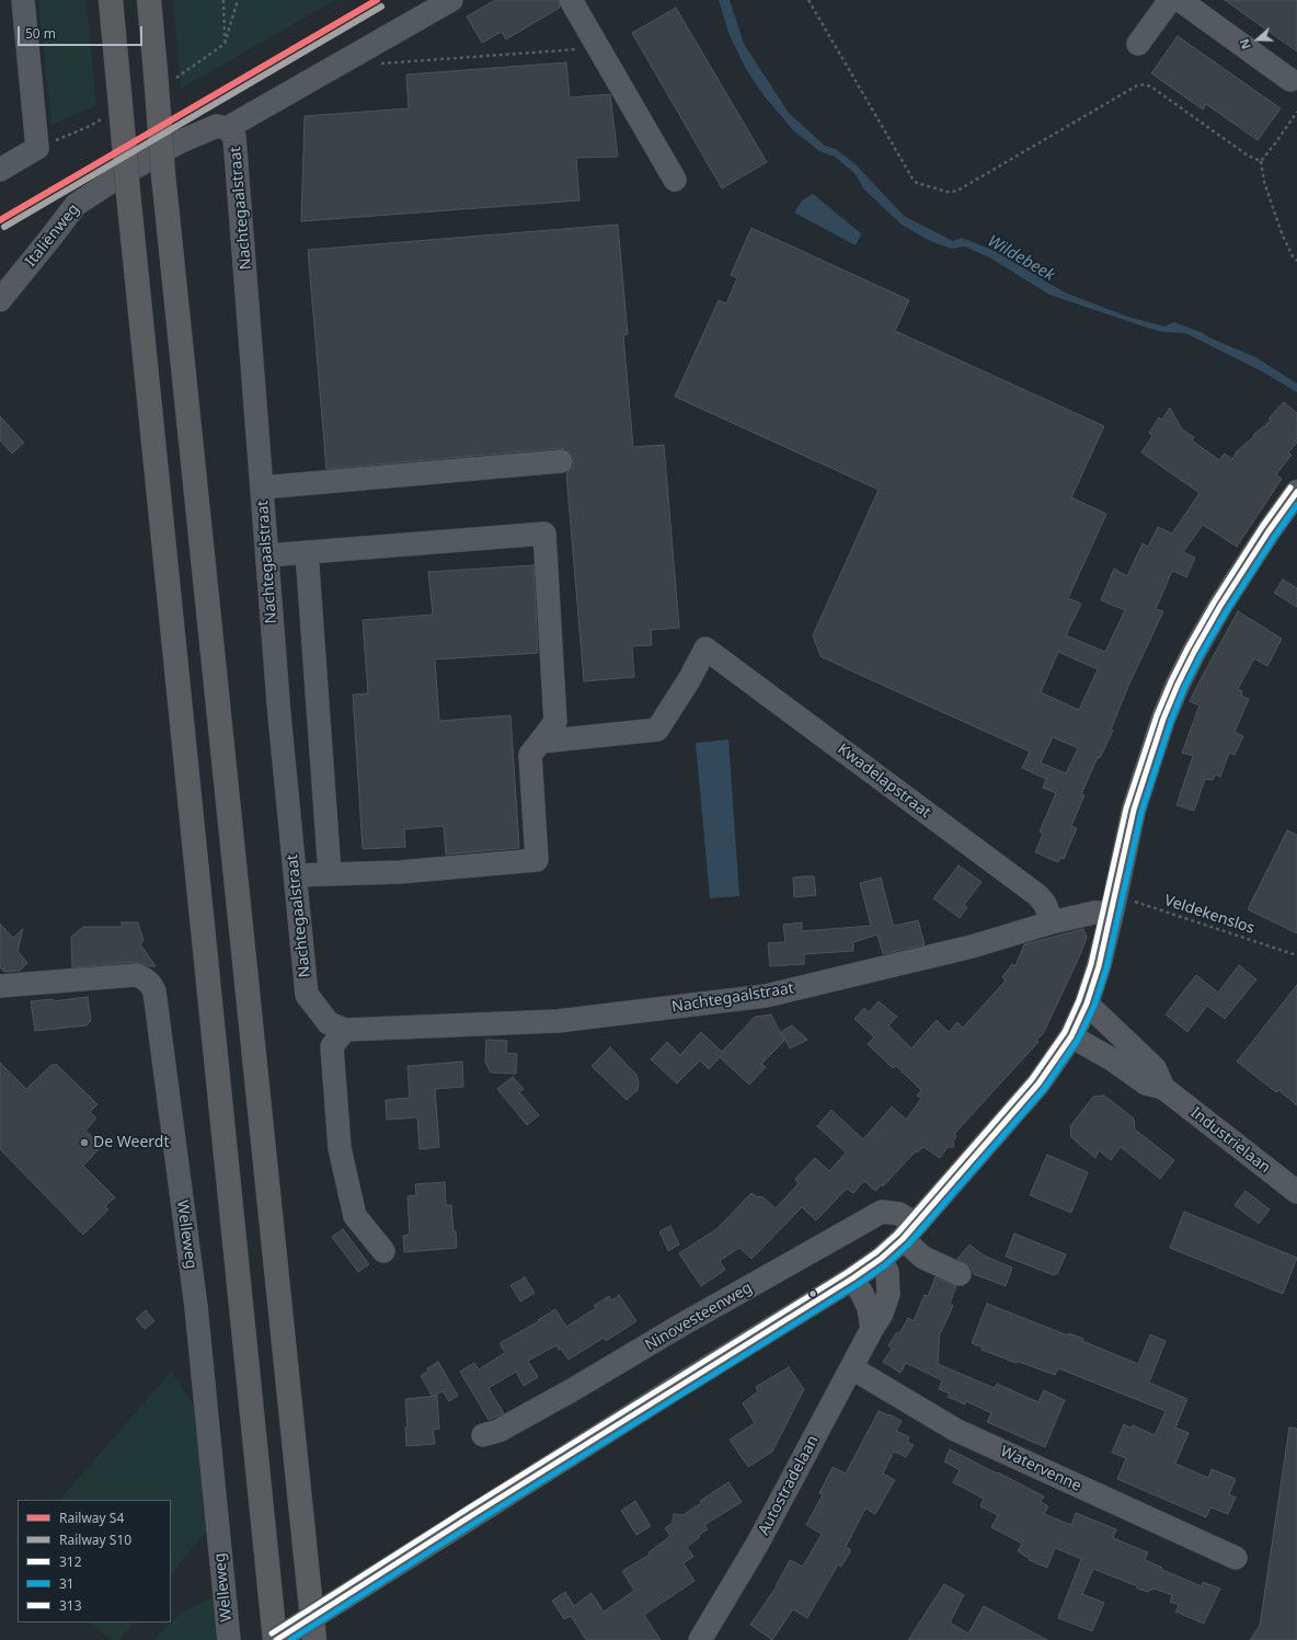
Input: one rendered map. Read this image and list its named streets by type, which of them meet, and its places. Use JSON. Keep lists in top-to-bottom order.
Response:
{
  "streets": {
    "street": [
      "Nachtegaalstraat",
      "Italiënweg",
      "Kwadelapstraat",
      "Industrielaan",
      "Welleweg",
      "Ninovesteenweg",
      "Watervenne",
      "Autostradelaan"
    ],
    "path": ["Veldekenslos"]
  },
  "crossings": [
    ["Nachtegaalstraat", "Italiënweg"],
    ["Nachtegaalstraat", "Kwadelapstraat"],
    ["Nachtegaalstraat", "Veldekenslos"],
    ["Watervenne", "Autostradelaan"]
  ],
  "water": ["Wildebeek"],
  "places": ["De Weerdt"],
  "lines": [
    "rail line S4",
    "rail line S10",
    "transit line 313",
    "transit line 312",
    "transit line 31"
  ],
  "legend": [
    "Railway S4",
    "Railway S10",
    "312",
    "31",
    "313"
  ],
  "scale_bar": "50 m",
  "north": "left"
}
